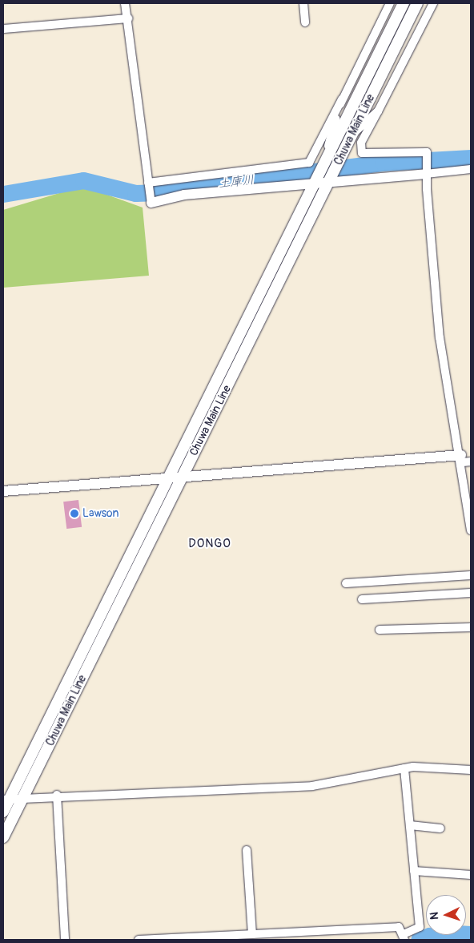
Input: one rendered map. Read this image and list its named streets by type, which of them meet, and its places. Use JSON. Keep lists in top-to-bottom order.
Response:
{
  "streets": {
    "main road": ["Chuwa Main Line"]
  },
  "districts": ["DONGO"],
  "water": ["土庫川"],
  "places": ["Lawson"],
  "north": "left"
}
